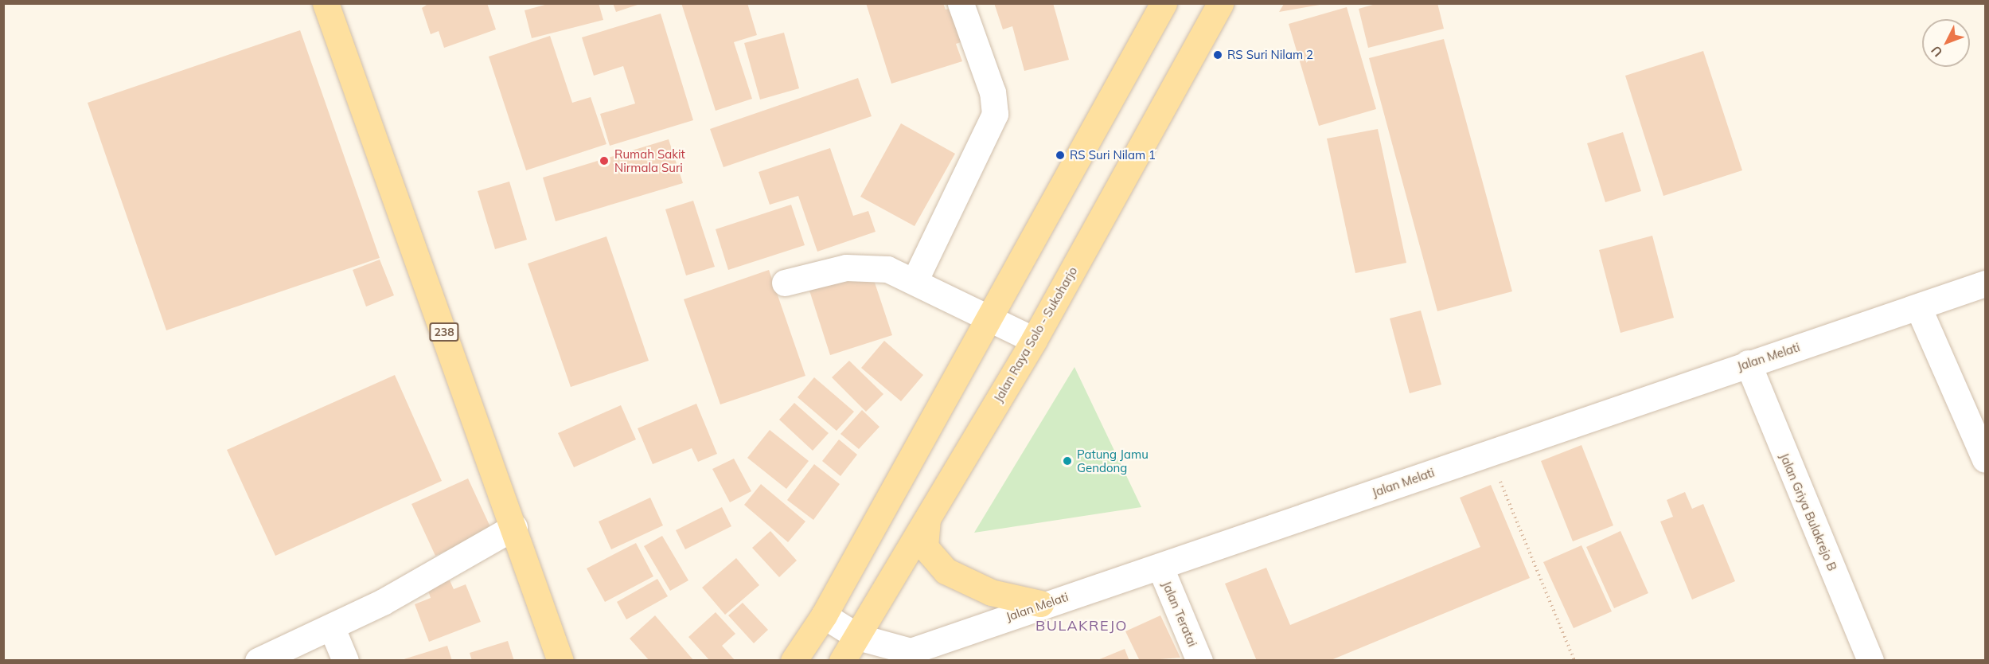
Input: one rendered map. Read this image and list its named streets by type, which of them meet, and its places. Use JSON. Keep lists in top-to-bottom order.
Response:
{
  "streets": {
    "main road": ["238", "Jalan Raya Solo - Sukoharjo"],
    "street": ["Jalan Melati", "Jalan Griya Bulakrejo B", "Jalan Teratai"]
  },
  "crossings": [
    ["Jalan Raya Solo - Sukoharjo", "Jalan Melati"],
    ["Jalan Melati", "Jalan Griya Bulakrejo B"],
    ["Jalan Melati", "Jalan Teratai"]
  ],
  "districts": ["BULAKREJO"],
  "places": [
    "RS Suri Nilam 2",
    "RS Suri Nilam 1",
    "Rumah Sakit Nirmala Suri",
    "Patung Jamu Gendong"
  ],
  "north": "bottom left"
}
